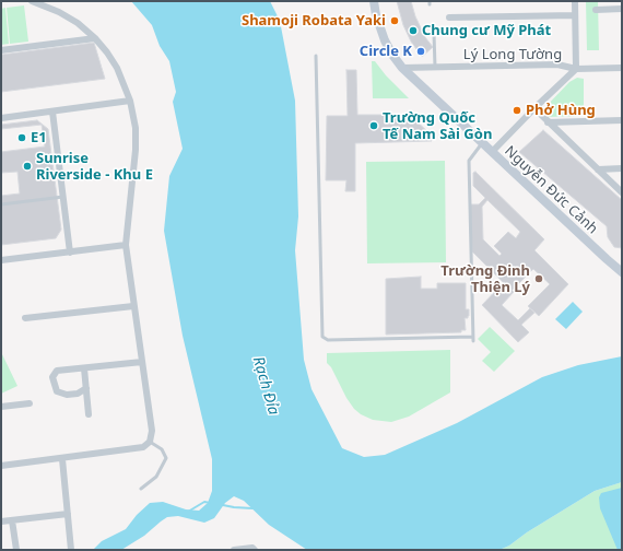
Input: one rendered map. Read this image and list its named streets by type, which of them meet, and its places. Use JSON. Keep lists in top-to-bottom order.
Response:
{
  "streets": {
    "main road": ["Nguyễn Đức Cảnh"],
    "street": ["Lý Long Tường"]
  },
  "crossings": [
    ["Lý Long Tường", "Nguyễn Đức Cảnh"]
  ],
  "water": ["Rạch Đỉa"],
  "places": [
    "Shamoji Robata Yaki",
    "Chung cư Mỹ Phát",
    "Circle K",
    "Phở Hùng",
    "Trường Quốc Tế Nam Sài Gòn",
    "E1",
    "Sunrise Riverside - Khu E",
    "Trường Đinh Thiện Lý"
  ]
}
